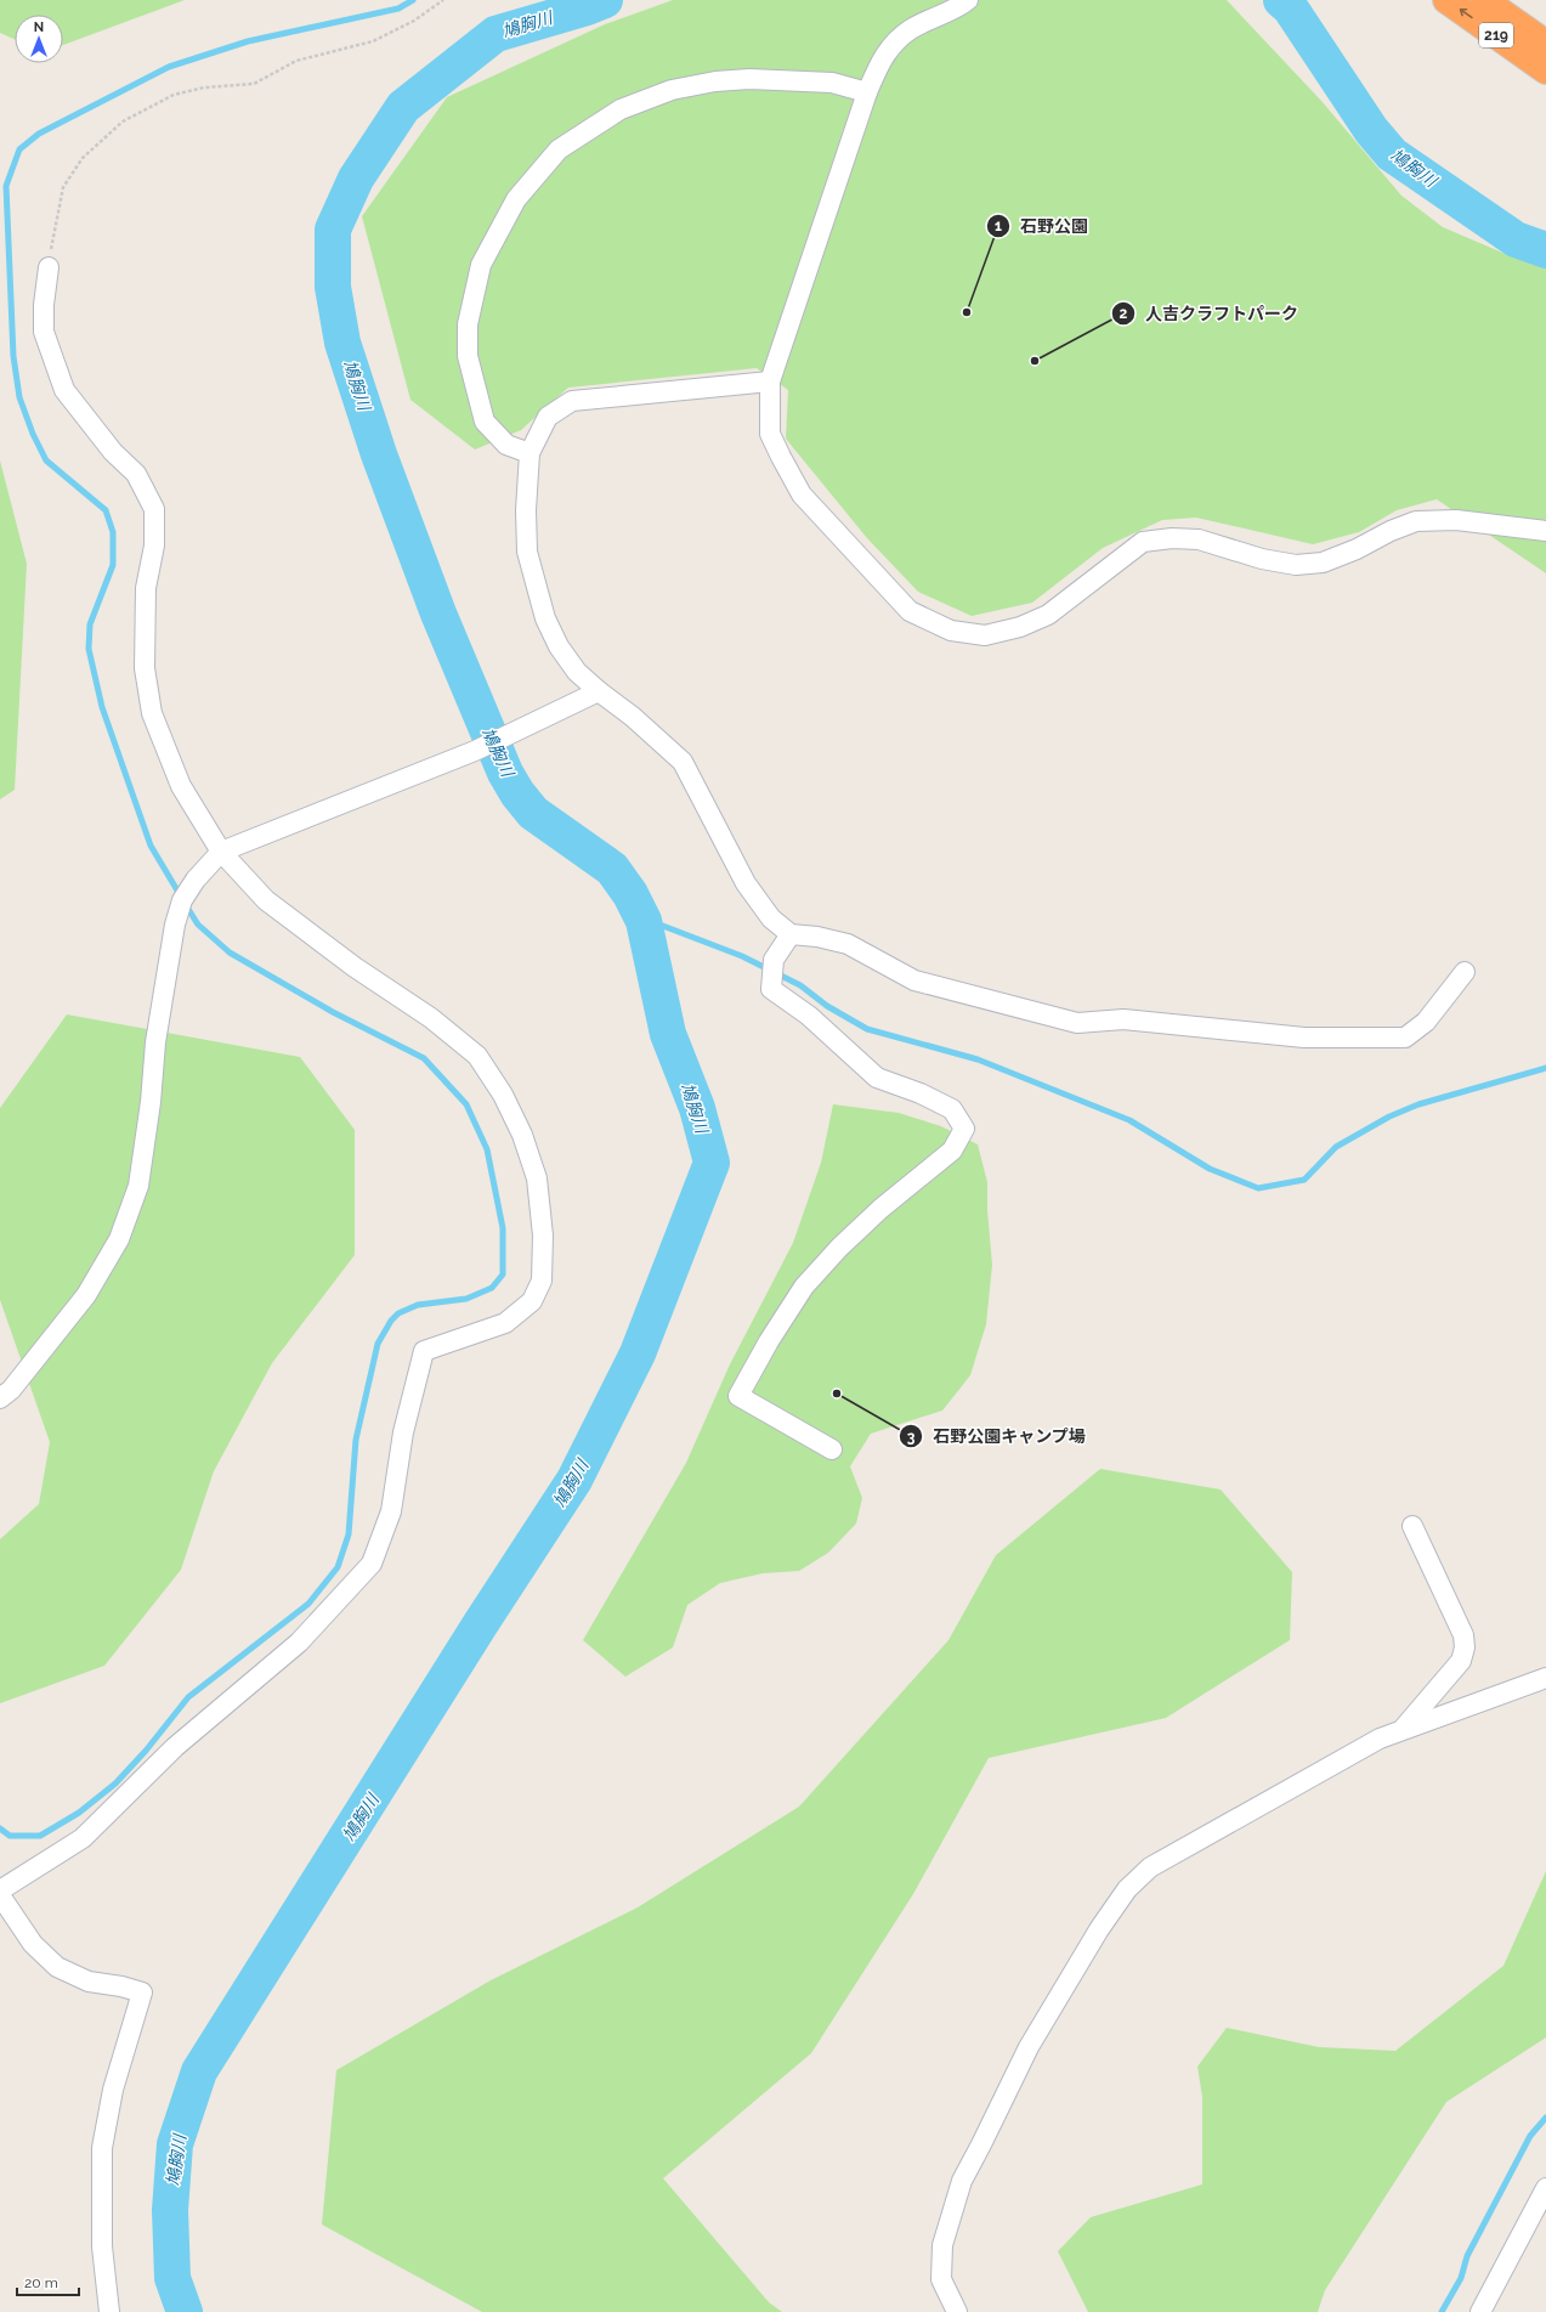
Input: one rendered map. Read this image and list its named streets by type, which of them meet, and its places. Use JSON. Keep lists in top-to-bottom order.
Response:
{
  "streets": {
    "highway": ["219"]
  },
  "water": ["鳩胸川"],
  "places": ["石野公園", "人吉クラフトパーク", "石野公園キャンプ場"],
  "scale_bar": "20 m",
  "north": "top"
}
